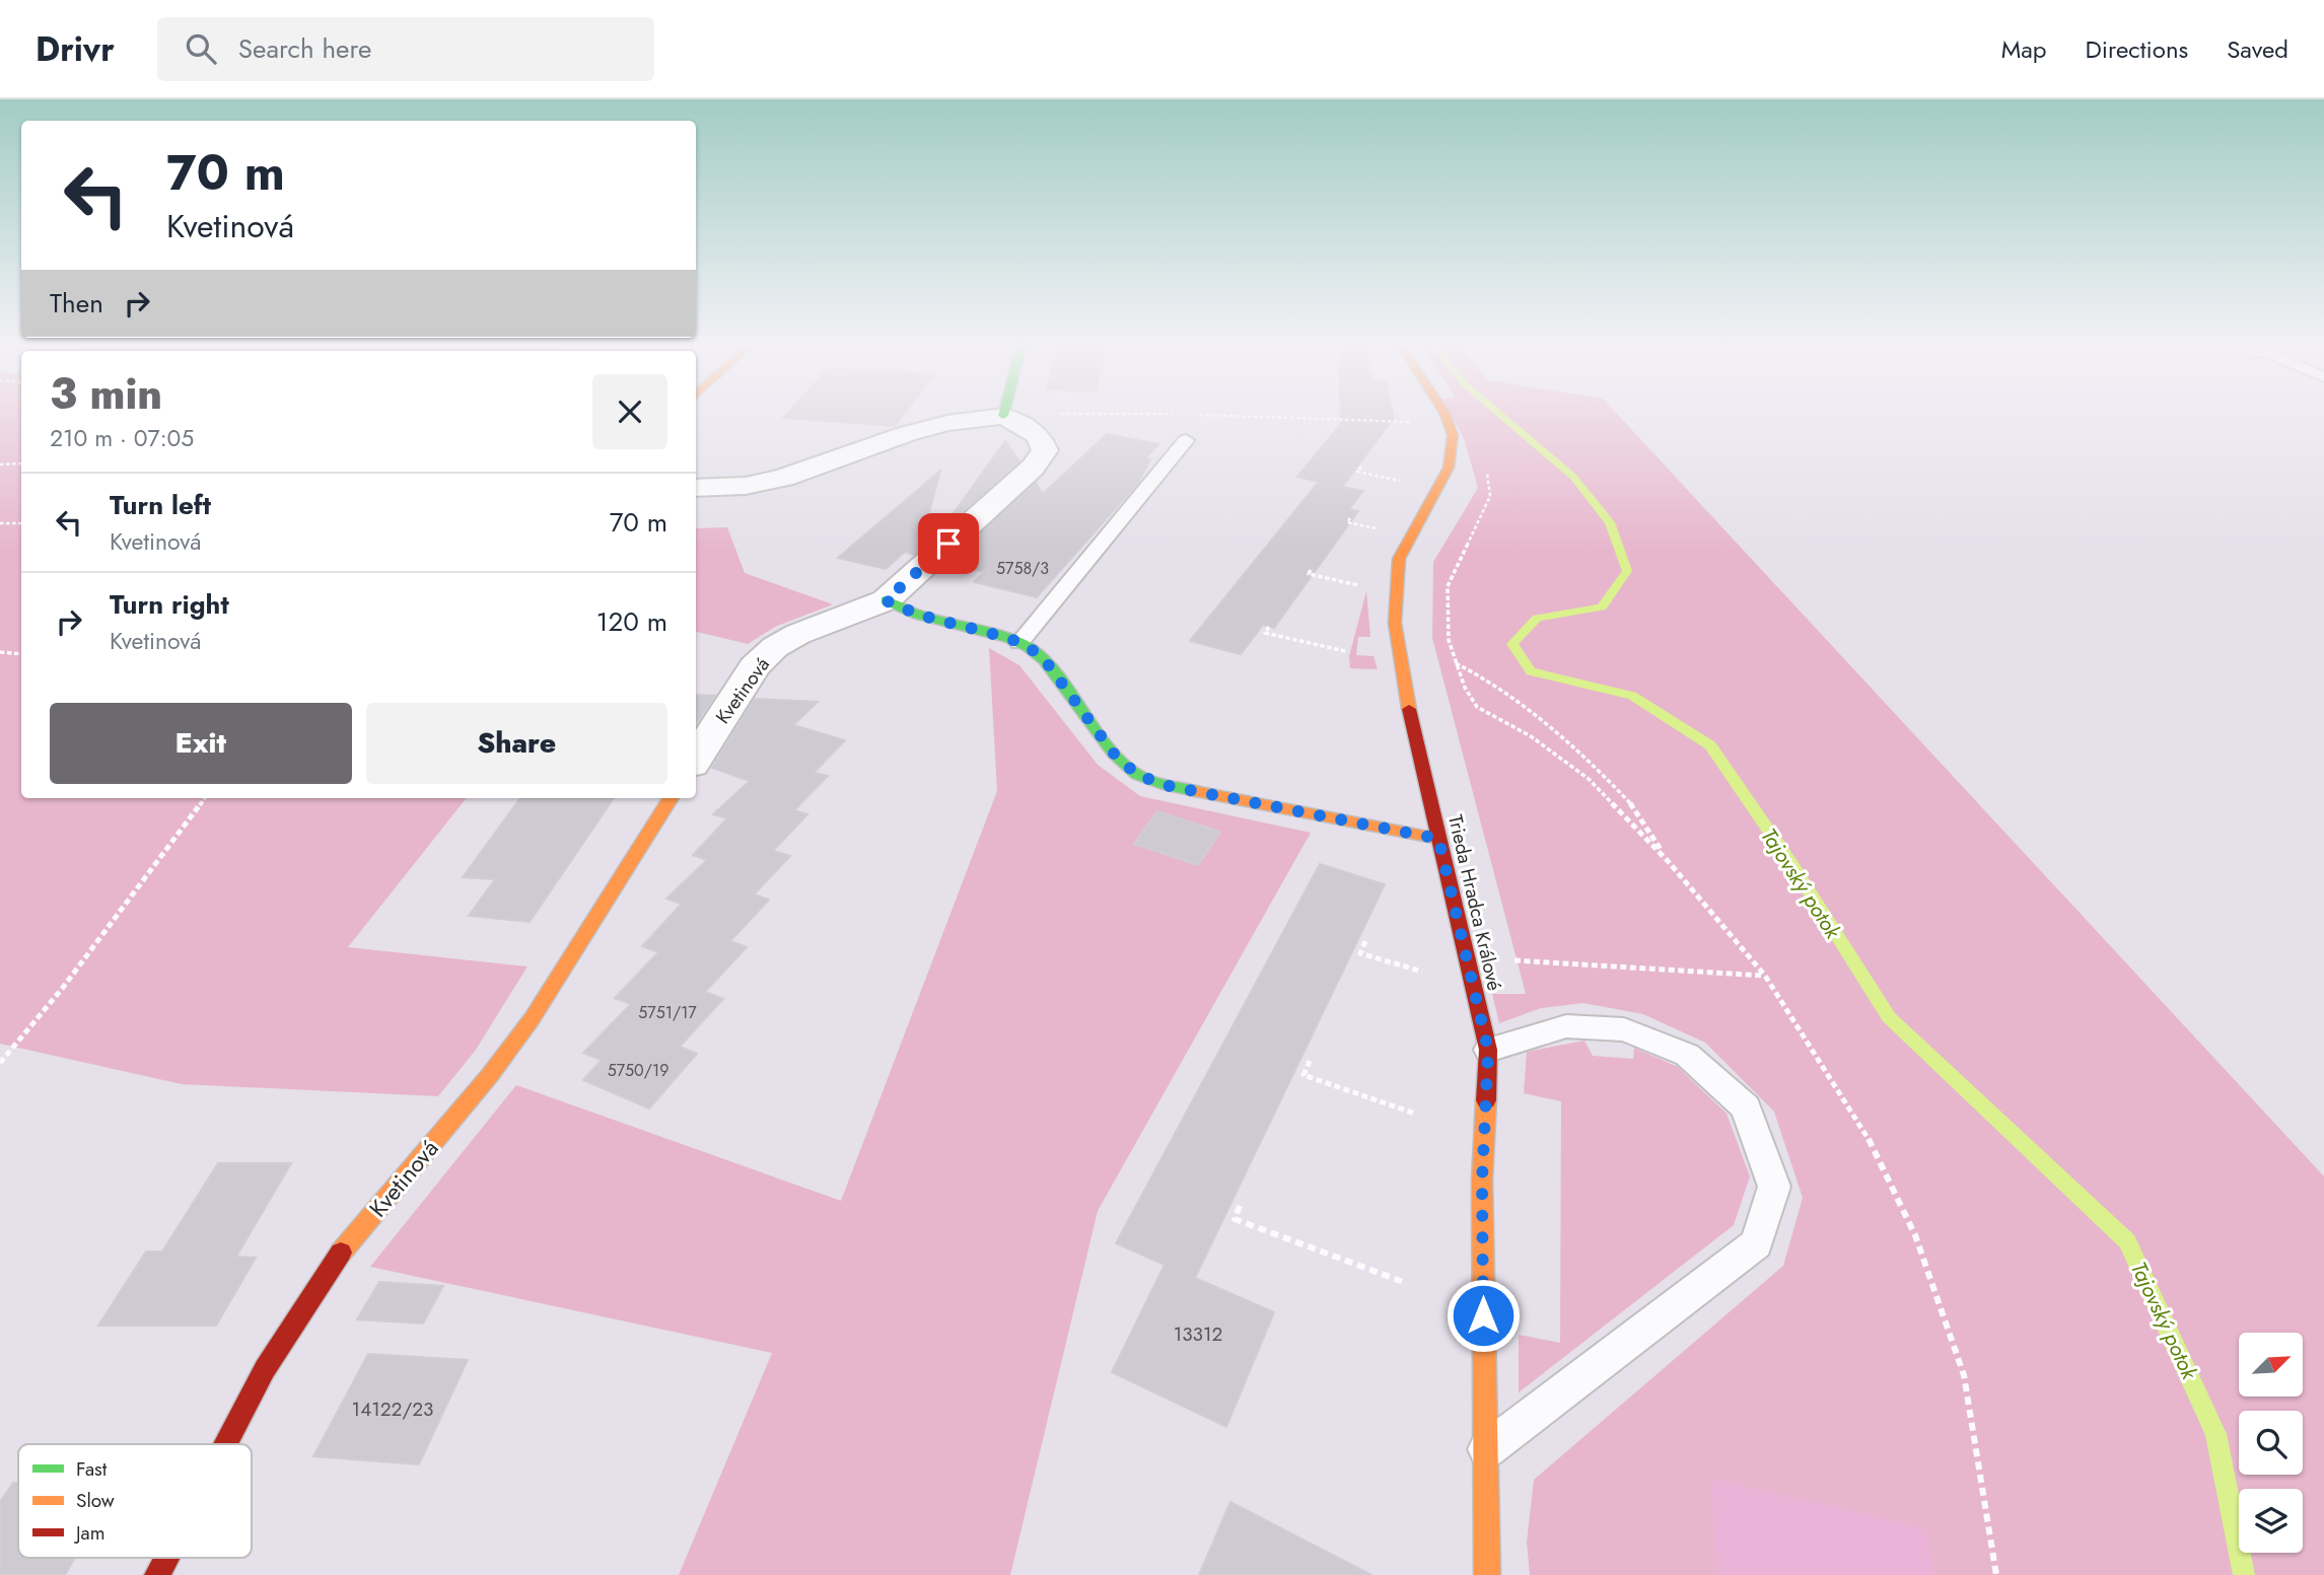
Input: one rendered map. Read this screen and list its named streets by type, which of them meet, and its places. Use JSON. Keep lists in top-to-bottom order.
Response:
{
  "streets": {
    "street": ["Kvetinová", "Trieda Hradca Králové"]
  },
  "water": ["Tajovský potok"],
  "house_numbers": [
    "5758/3",
    "5751/17",
    "5750/19",
    "13312",
    "14122/23"
  ],
  "legend": ["Fast", "Slow", "Jam"],
  "north": "top right",
  "page": {
    "header": "Drivr",
    "search": "Search here",
    "nav": ["Map", "Directions", "Saved"],
    "turn": ["70 m", "Kvetinová"],
    "then": "Then",
    "heading": ["3 min", "210 m · 07:05"],
    "list": [
      {
        "name": "Turn left",
        "note": "Kvetinová",
        "value": "70 m"
      },
      {
        "name": "Turn right",
        "note": "Kvetinová",
        "value": "120 m"
      }
    ],
    "buttons": ["Exit", "Share"]
  }
}
